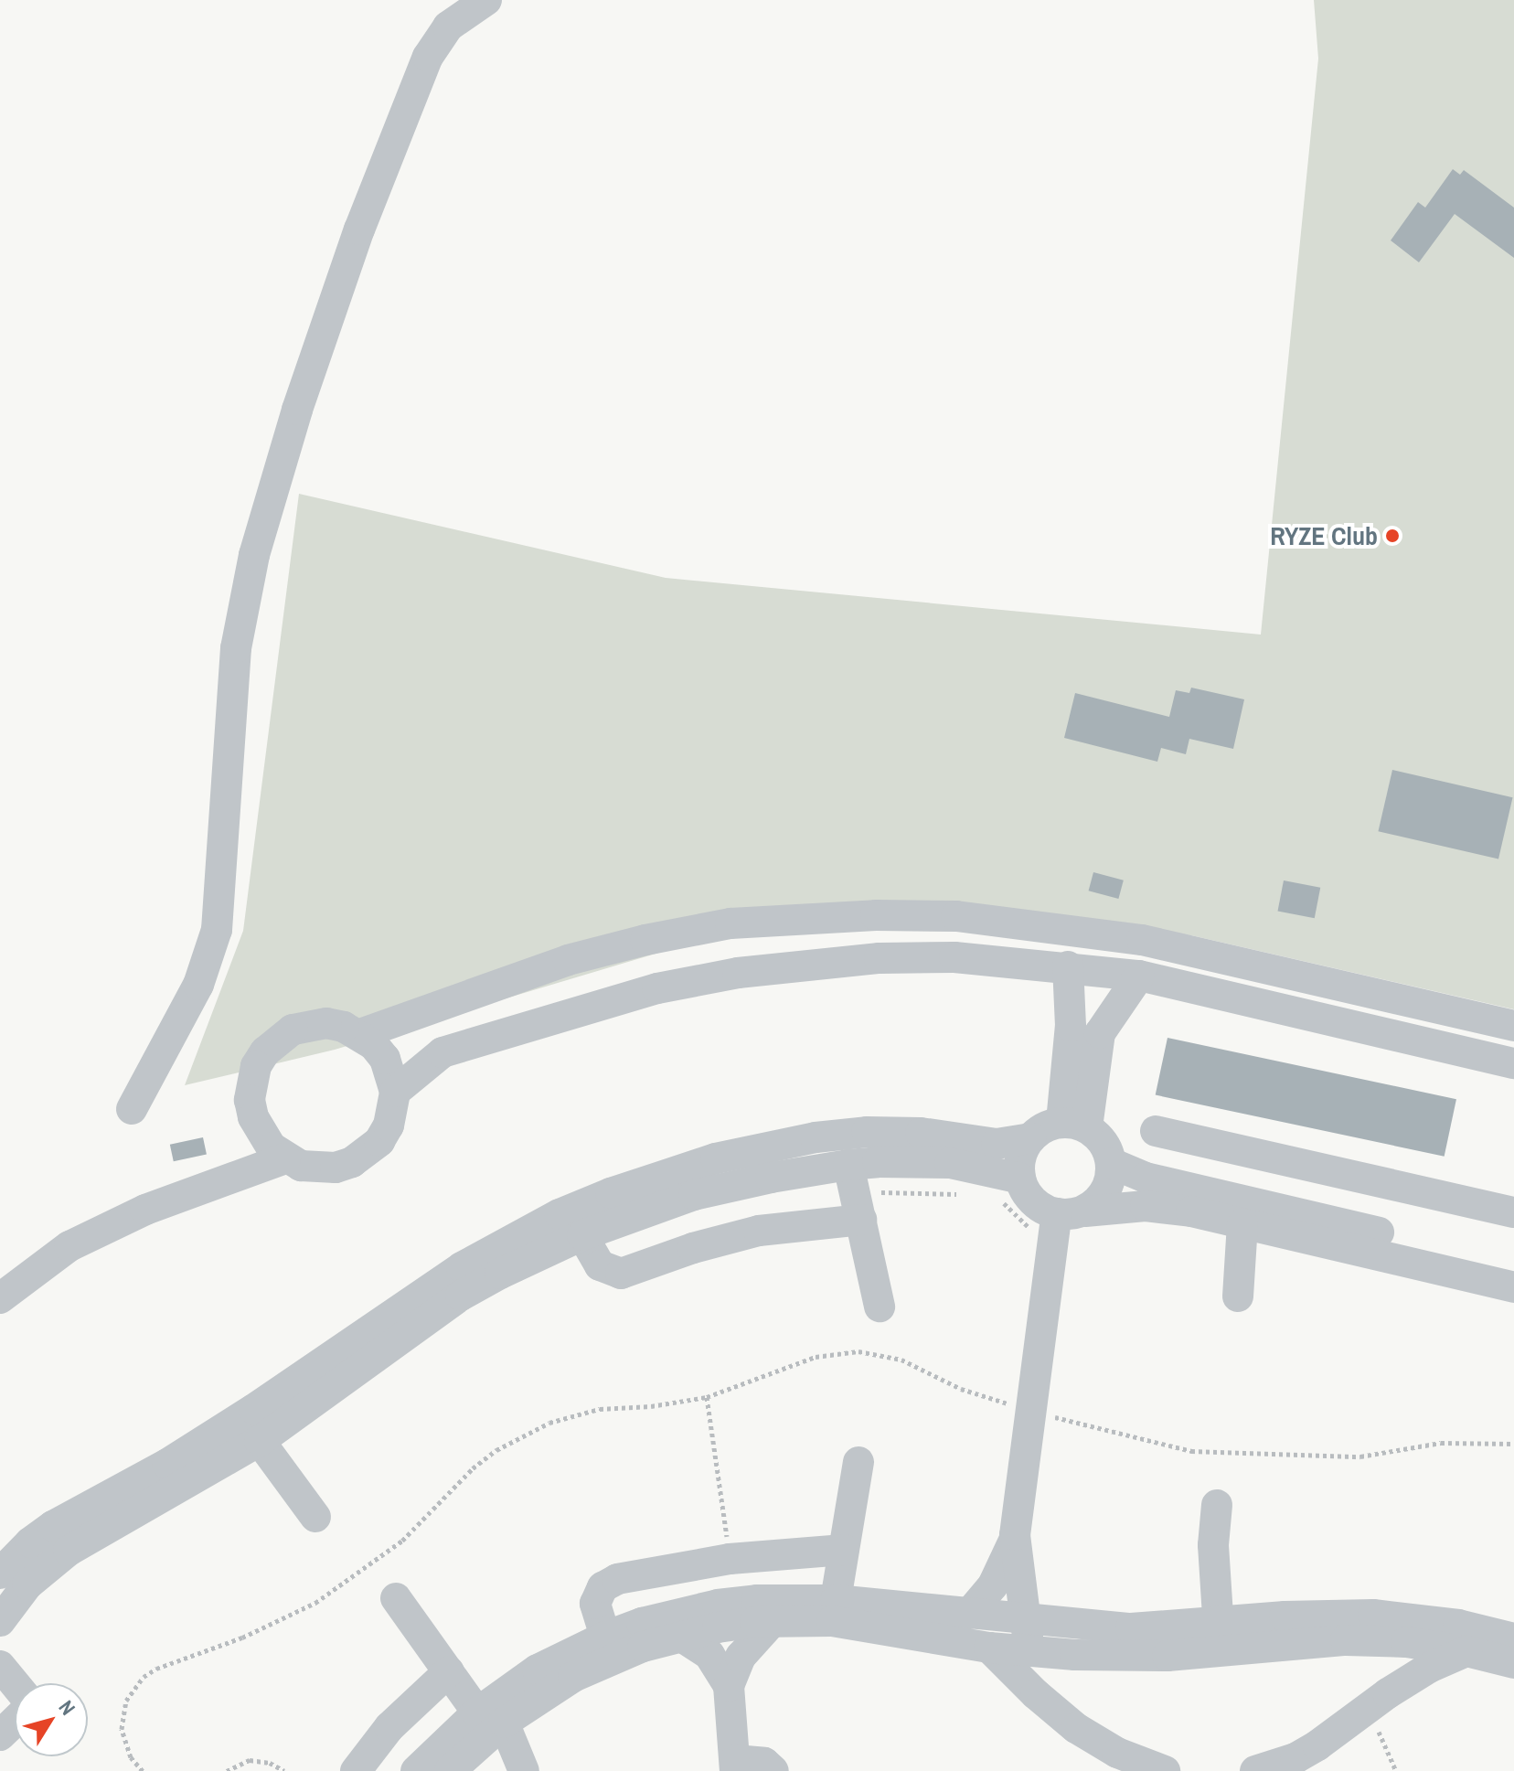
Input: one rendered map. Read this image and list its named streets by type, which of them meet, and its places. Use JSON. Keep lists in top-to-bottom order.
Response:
{
  "places": ["RYZE Club"],
  "north": "top right"
}
